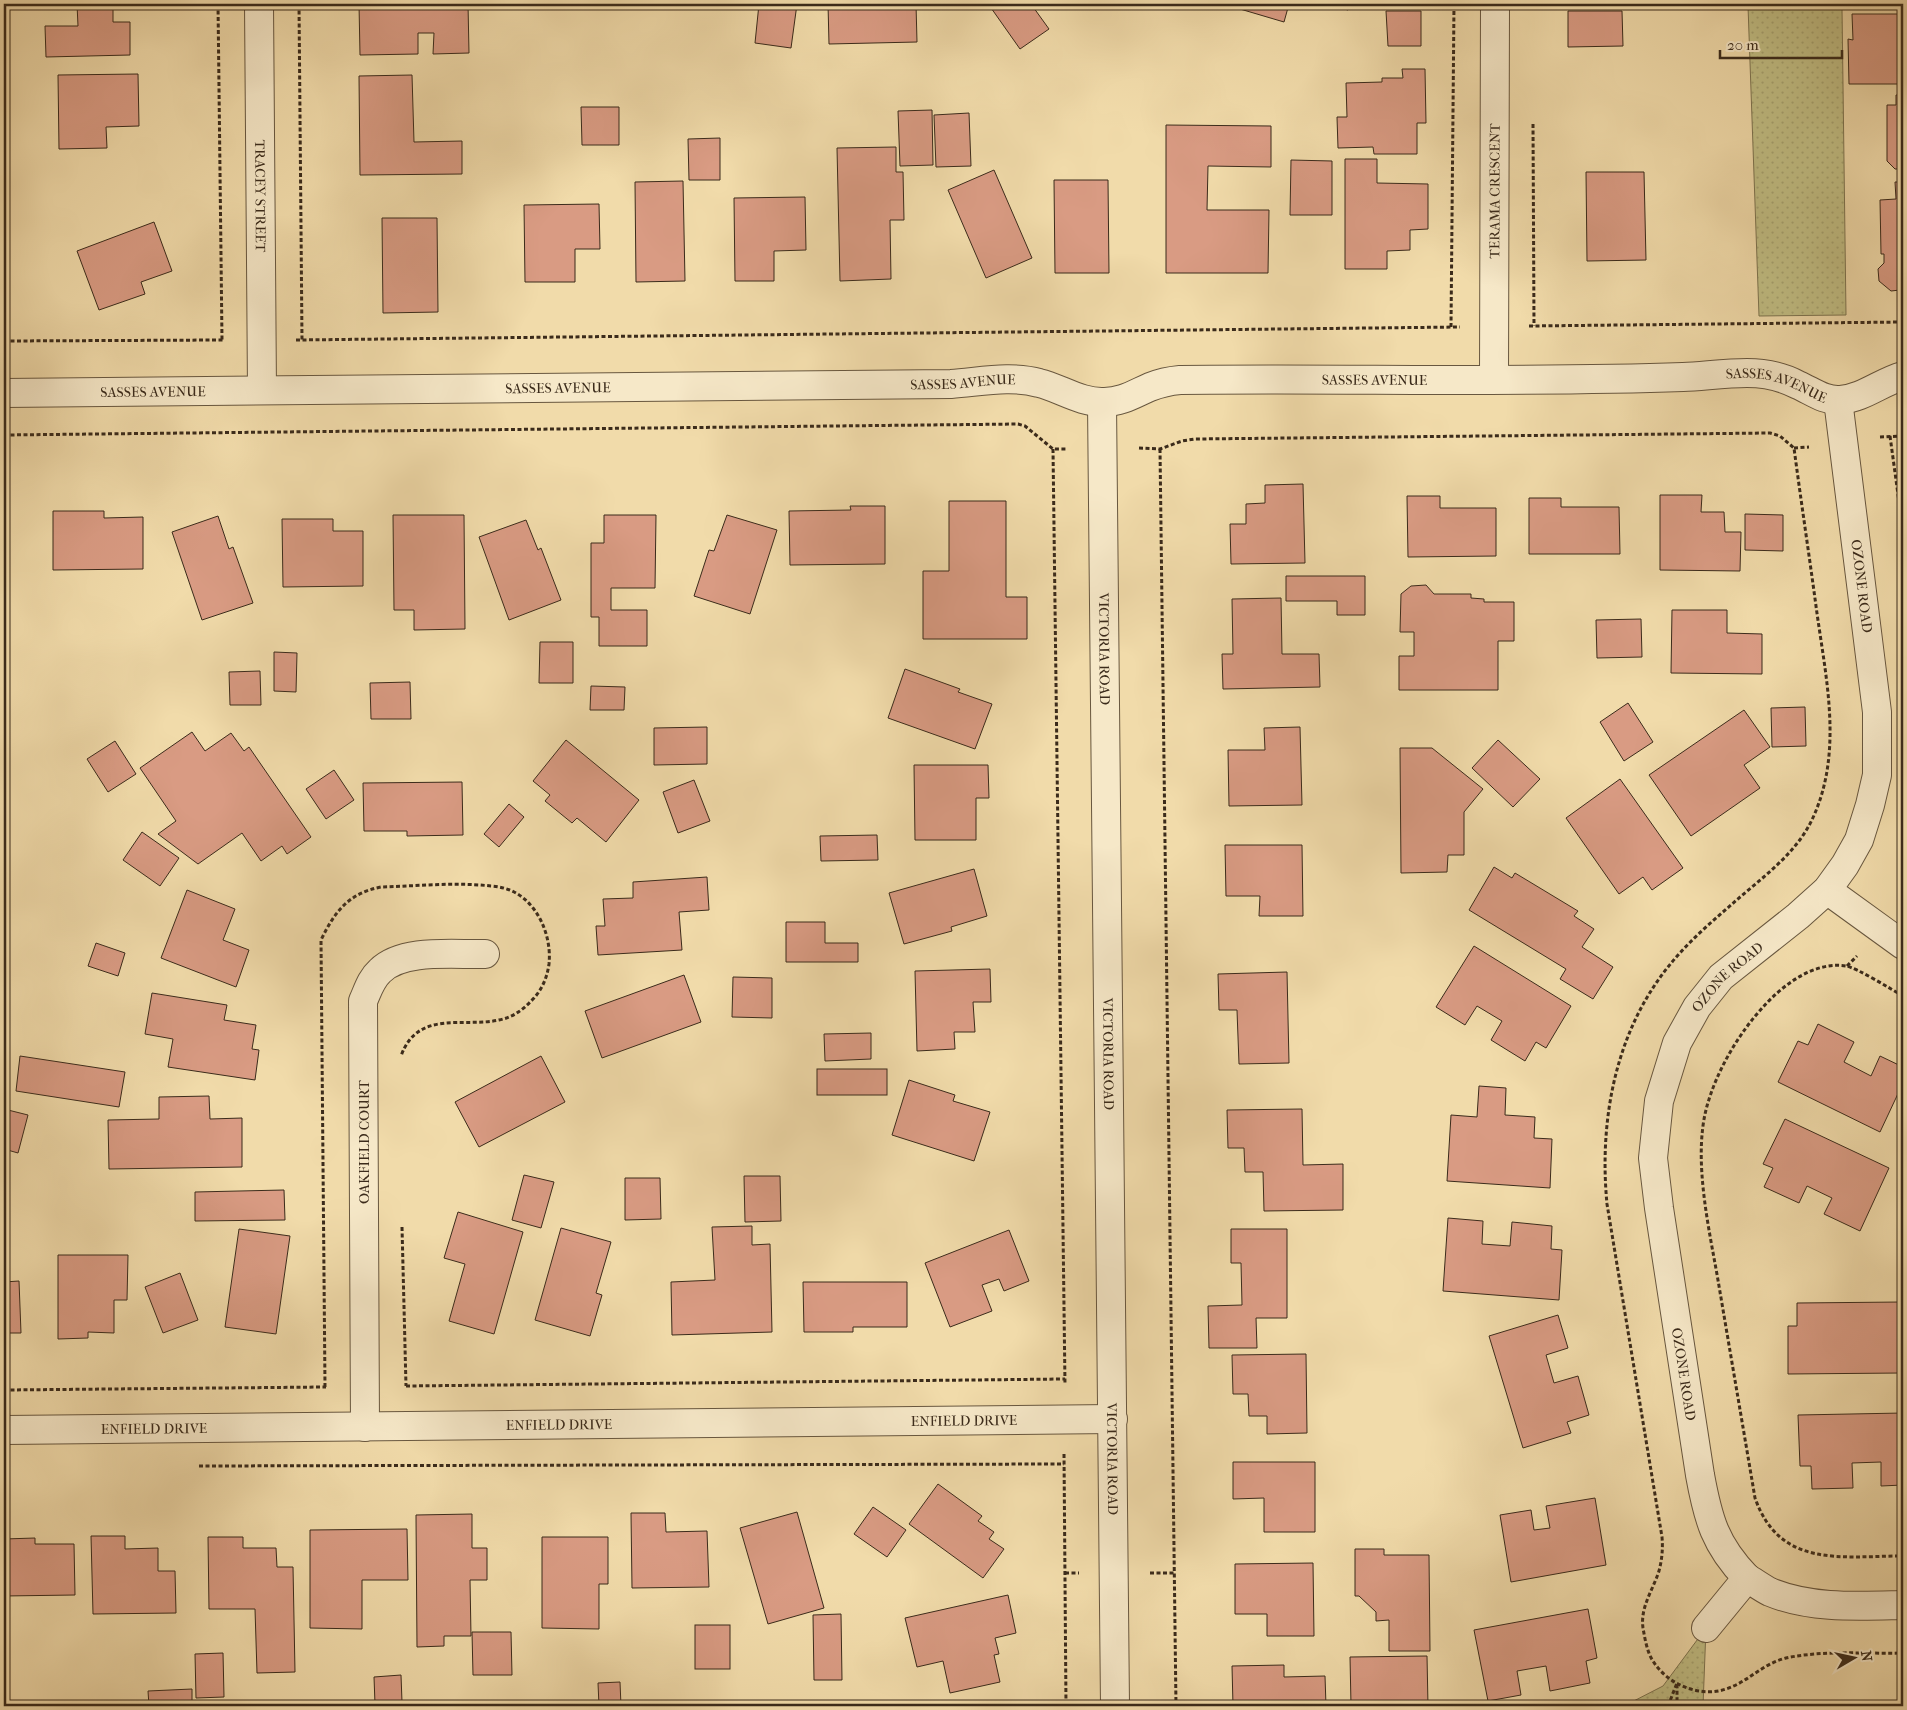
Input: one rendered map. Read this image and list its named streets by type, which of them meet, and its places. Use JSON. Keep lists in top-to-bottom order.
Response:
{
  "streets": {
    "street": [
      "TERAMA CRESCENT",
      "TRACEY STREET",
      "SASSES AVENUE",
      "OZONE ROAD",
      "VICTORIA ROAD",
      "OAKFIELD COURT",
      "ENFIELD DRIVE"
    ]
  },
  "crossings": [
    ["TERAMA CRESCENT", "SASSES AVENUE"],
    ["TRACEY STREET", "SASSES AVENUE"],
    ["SASSES AVENUE", "OZONE ROAD"],
    ["SASSES AVENUE", "VICTORIA ROAD"],
    ["VICTORIA ROAD", "ENFIELD DRIVE"],
    ["OAKFIELD COURT", "ENFIELD DRIVE"]
  ],
  "scale_bar": "20 m",
  "north": "right"
}
